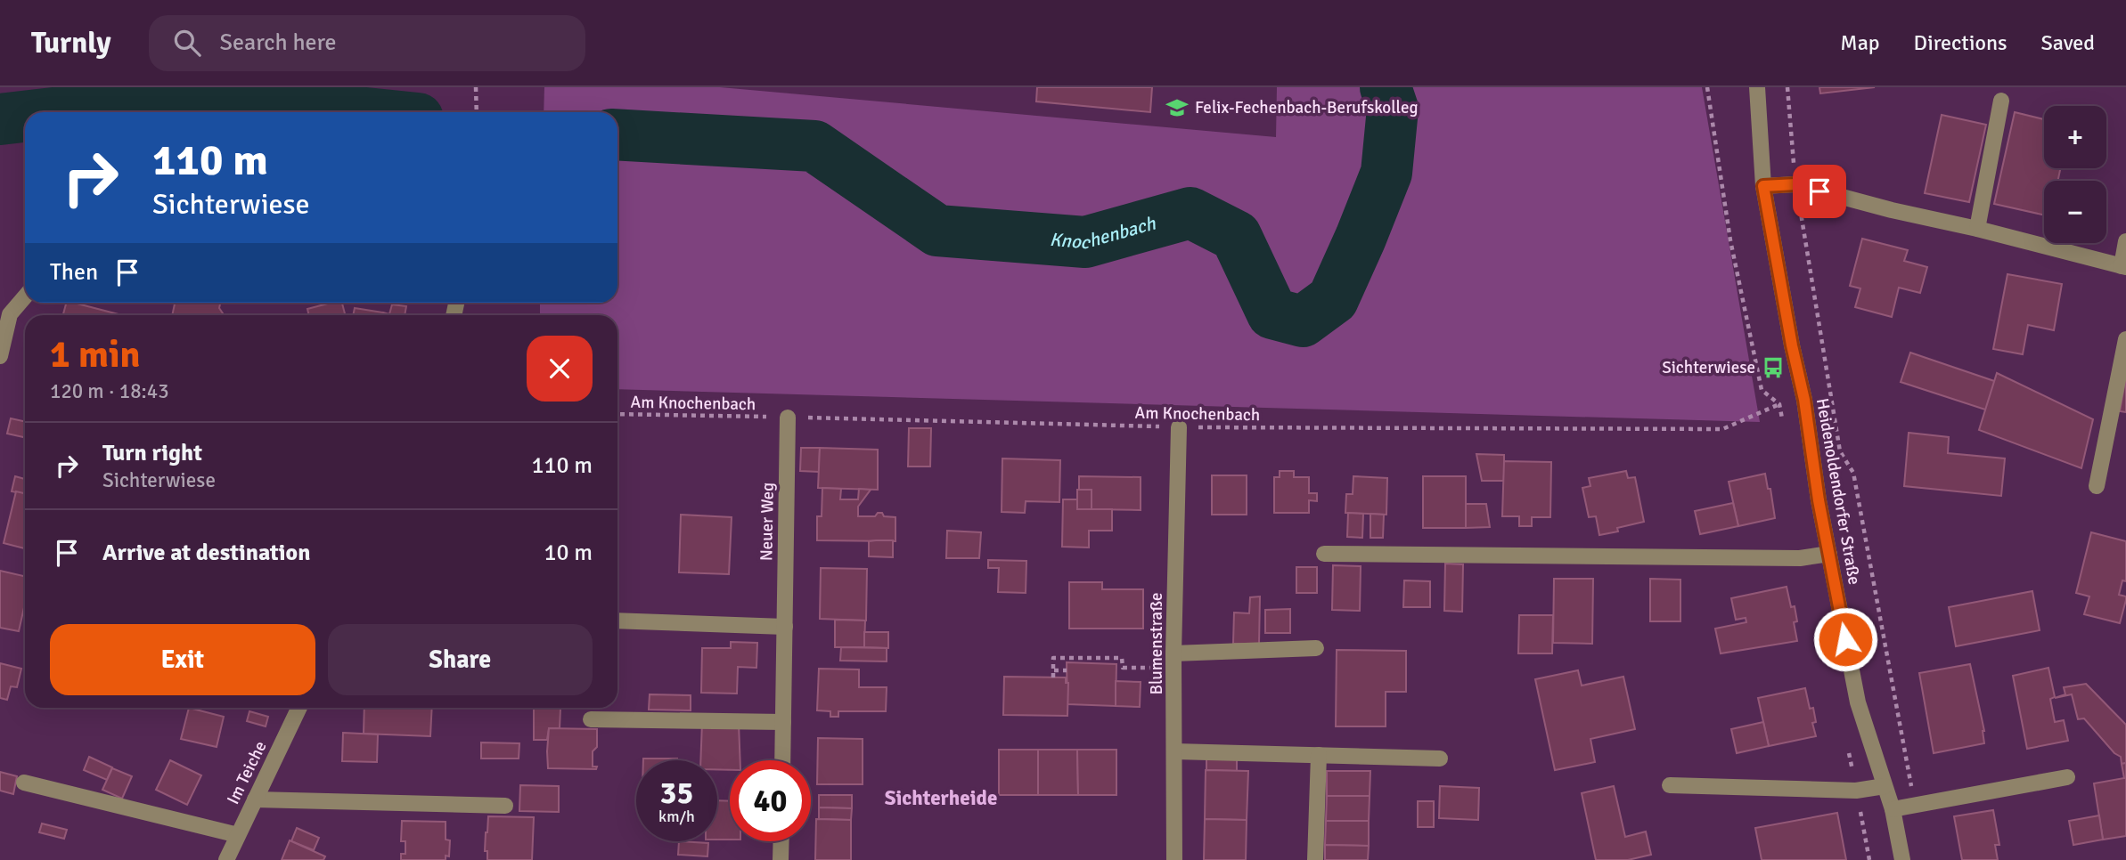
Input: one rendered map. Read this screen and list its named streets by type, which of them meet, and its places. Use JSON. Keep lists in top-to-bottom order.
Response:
{
  "streets": {
    "street": [
      "Heidenoldendorfer Straße",
      "Neuer Weg",
      "Blumenstraße",
      "Im Teiche"
    ],
    "path": ["Am Knochenbach"]
  },
  "crossings": [
    ["Am Knochenbach", "Neuer Weg"],
    ["Am Knochenbach", "Blumenstraße"]
  ],
  "districts": ["Sichterheide"],
  "water": ["Knochenbach"],
  "places": {
    "school or university": ["Felix-Fechenbach-Berufskolleg"],
    "bus stop": ["Sichterwiese"]
  },
  "page": {
    "header": "Turnly",
    "search": "Search here",
    "nav": ["Map", "Directions", "Saved"],
    "map_buttons": ["+", "−"],
    "turn": ["110 m", "Sichterwiese"],
    "then": "Then",
    "heading": ["1 min", "120 m · 18:43"],
    "list": [
      {
        "name": "Turn right",
        "note": "Sichterwiese",
        "value": "110 m"
      },
      {
        "name": "Arrive at destination",
        "value": "10 m"
      }
    ],
    "buttons": ["Exit", "Share"],
    "speed": "35 km/h",
    "limit": "40"
  }
}
